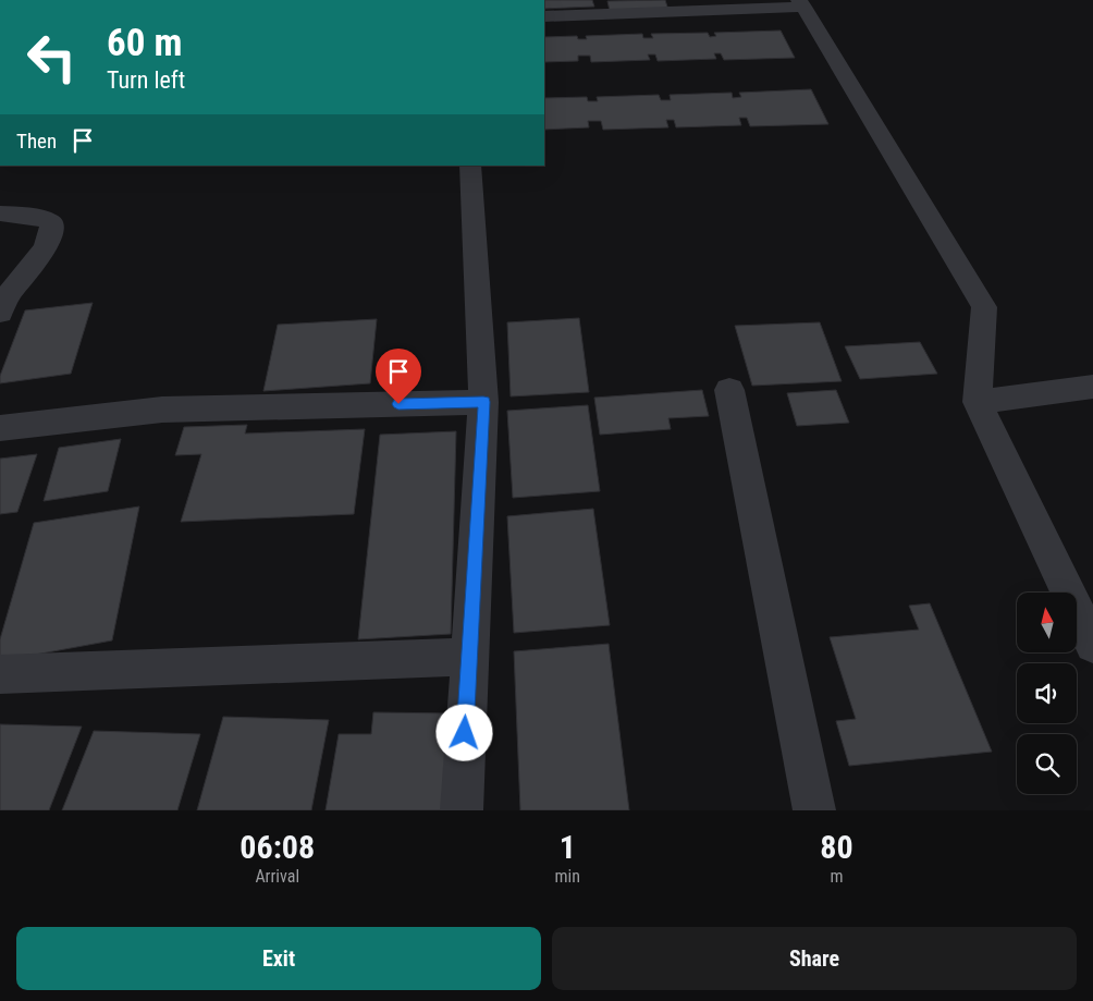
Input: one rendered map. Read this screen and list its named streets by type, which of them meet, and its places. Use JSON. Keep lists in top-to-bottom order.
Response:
{
  "north": "top",
  "page": {
    "turn": ["60 m", "Turn left"],
    "then": "Then",
    "eta": [
      "06:08",
      "Arrival",
      "1",
      "min",
      "80",
      "m"
    ],
    "buttons": ["Exit", "Share"]
  }
}
